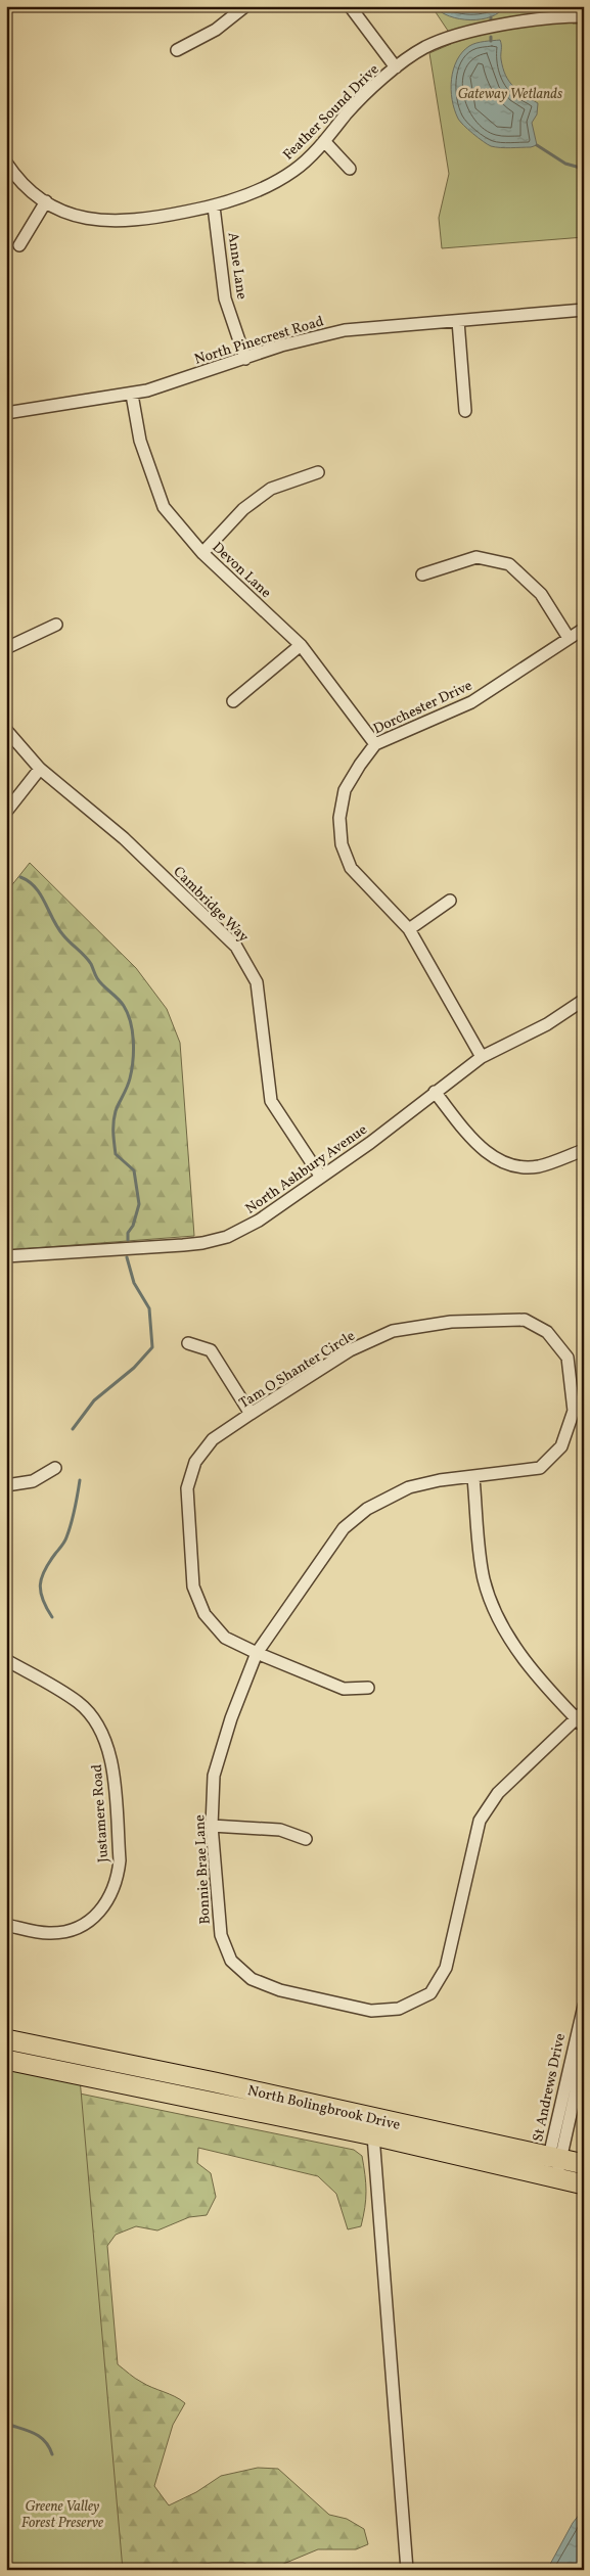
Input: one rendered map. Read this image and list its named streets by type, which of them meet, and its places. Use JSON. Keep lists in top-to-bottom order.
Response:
{
  "streets": {
    "main road": ["North Bolingbrook Drive"],
    "street": [
      "Feather Sound Drive",
      "Anne Lane",
      "North Pinecrest Road",
      "Devon Lane",
      "Dorchester Drive",
      "Cambridge Way",
      "North Ashbury Avenue",
      "Tam O Shanter Circle",
      "Justamere Road",
      "Bonnie Brae Lane",
      "St Andrews Drive"
    ]
  },
  "crossings": [
    ["Feather Sound Drive", "Anne Lane"],
    ["Anne Lane", "North Pinecrest Road"],
    ["North Pinecrest Road", "Devon Lane"],
    ["Devon Lane", "Dorchester Drive"],
    ["Dorchester Drive", "North Ashbury Avenue"],
    ["Cambridge Way", "North Ashbury Avenue"],
    ["Tam O Shanter Circle", "Bonnie Brae Lane"],
    ["St Andrews Drive", "North Bolingbrook Drive"]
  ],
  "parks": ["Gateway Wetlands", "Greene Valley Forest Preserve"]
}
